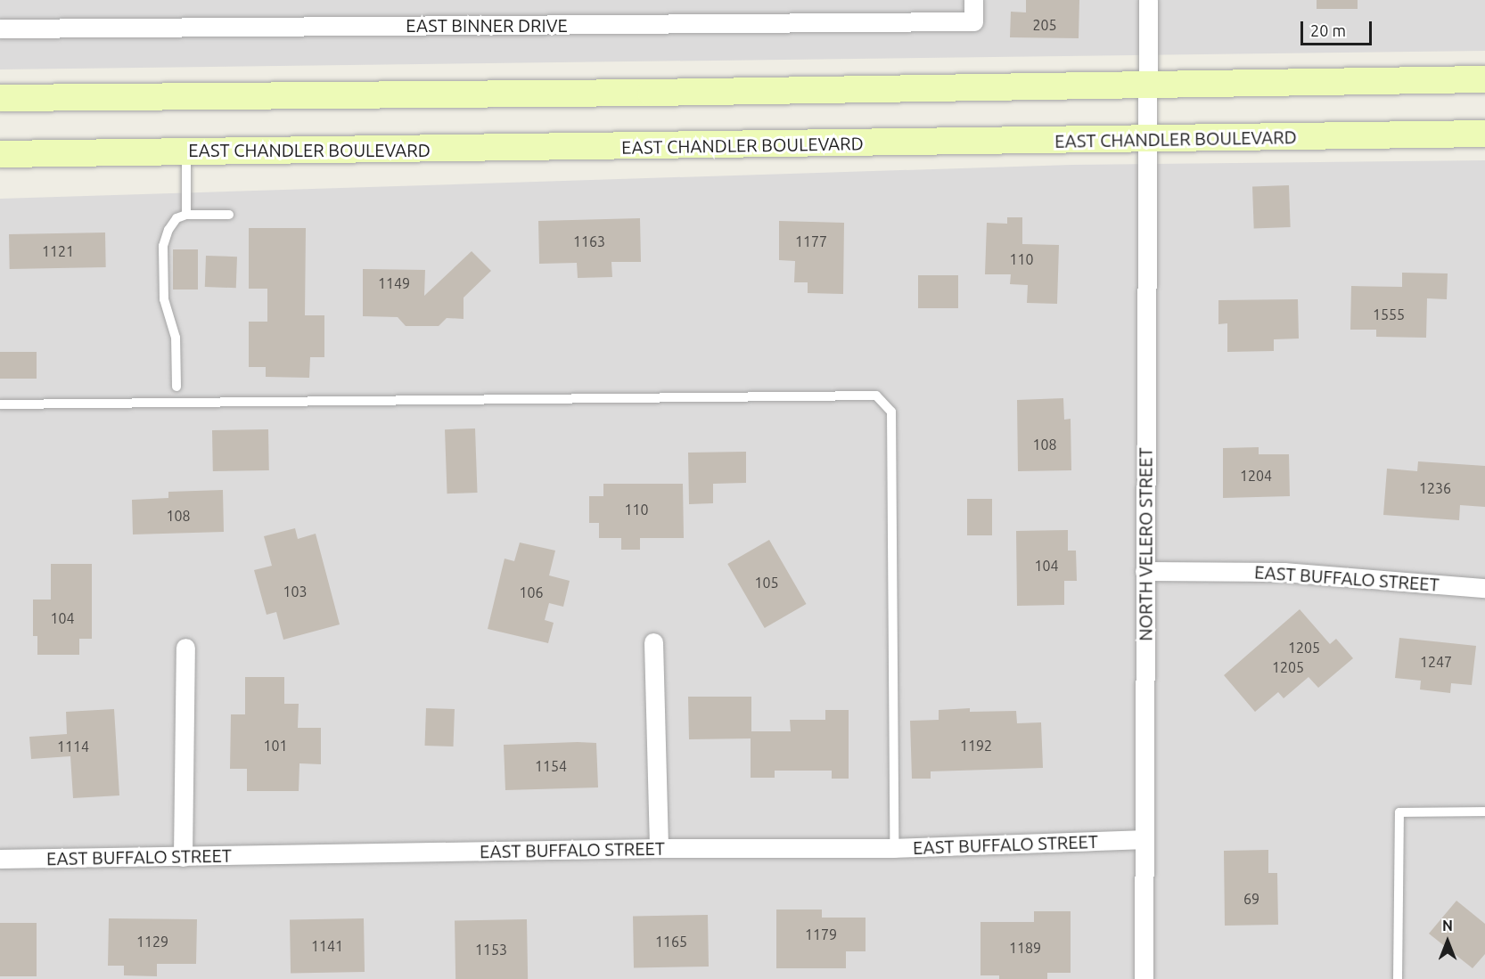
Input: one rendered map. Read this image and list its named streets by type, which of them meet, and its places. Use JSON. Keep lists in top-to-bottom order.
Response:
{
  "streets": {
    "main road": ["EAST CHANDLER BOULEVARD"],
    "street": ["EAST BINNER DRIVE", "NORTH VELERO STREET", "EAST BUFFALO STREET"]
  },
  "crossings": [
    ["EAST CHANDLER BOULEVARD", "NORTH VELERO STREET"],
    ["NORTH VELERO STREET", "EAST BUFFALO STREET"]
  ],
  "house_numbers": [
    "205",
    "1163",
    "1177",
    "1121",
    "110",
    "1149",
    "1555",
    "108",
    "1204",
    "1236",
    "110",
    "108",
    "104",
    "105",
    "103",
    "106",
    "104",
    "1205",
    "1247",
    "1205",
    "101",
    "1192",
    "1114",
    "1154",
    "69",
    "1179",
    "1129",
    "1165",
    "1141",
    "1189",
    "1153"
  ],
  "scale_bar": "20 m",
  "north": "top"
}
